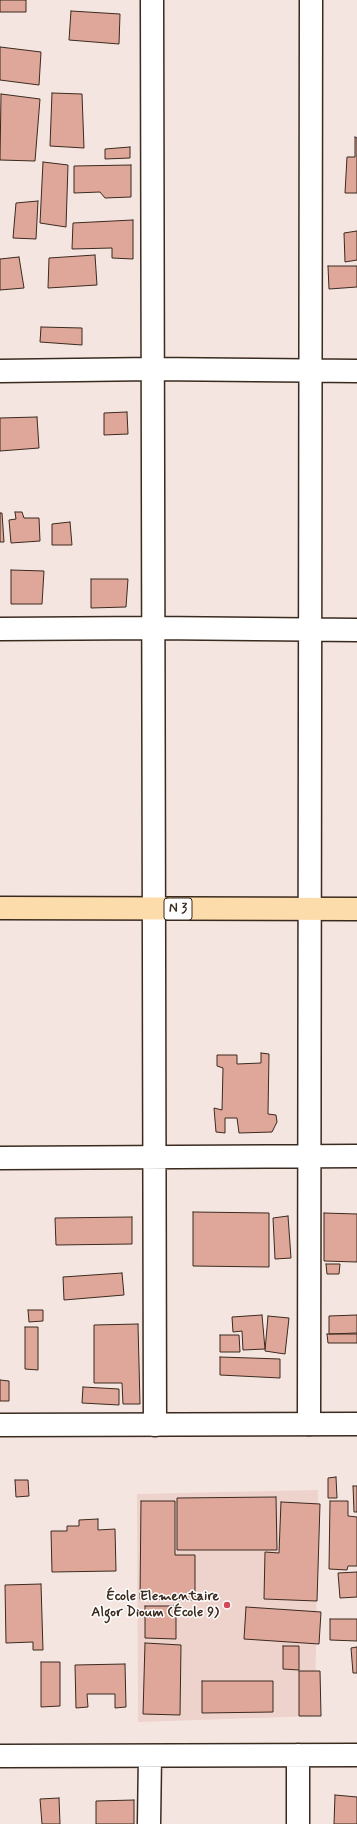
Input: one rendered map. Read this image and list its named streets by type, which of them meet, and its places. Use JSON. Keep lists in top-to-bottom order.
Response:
{
  "streets": {
    "main road": ["N 3"]
  },
  "places": ["École Elementaire Algor Dioum (École 9)"]
}
